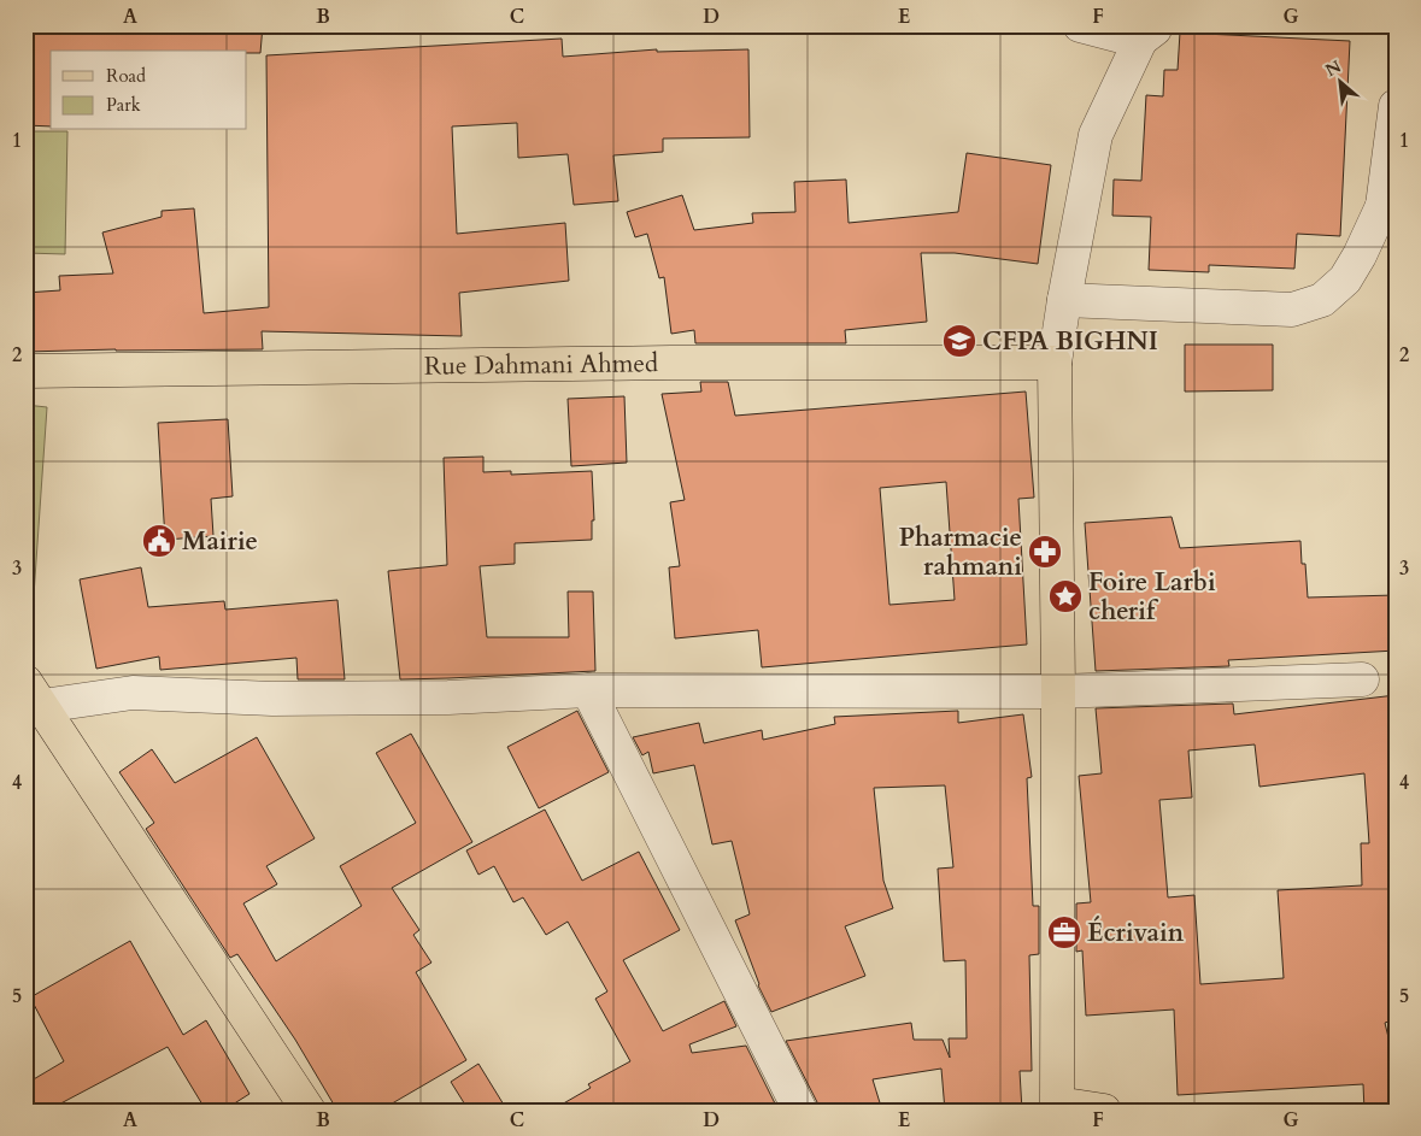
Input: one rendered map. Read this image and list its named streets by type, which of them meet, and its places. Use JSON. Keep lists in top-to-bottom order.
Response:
{
  "streets": {
    "main road": ["Rue Dahmani Ahmed"]
  },
  "places": {
    "school or university": ["CFPA BIGHNI"],
    "public building": ["Mairie"],
    "pharmacy": ["Pharmacie rahmani"],
    "place": ["Foire Larbi cherif"],
    "office": ["Écrivain"]
  },
  "legend": ["Road", "Park"],
  "north": "top left",
  "grid": {
    "columns": [
      "A",
      "B",
      "C",
      "D",
      "E",
      "F",
      "G"
    ],
    "rows": [
      "1",
      "2",
      "3",
      "4",
      "5"
    ]
  }
}
